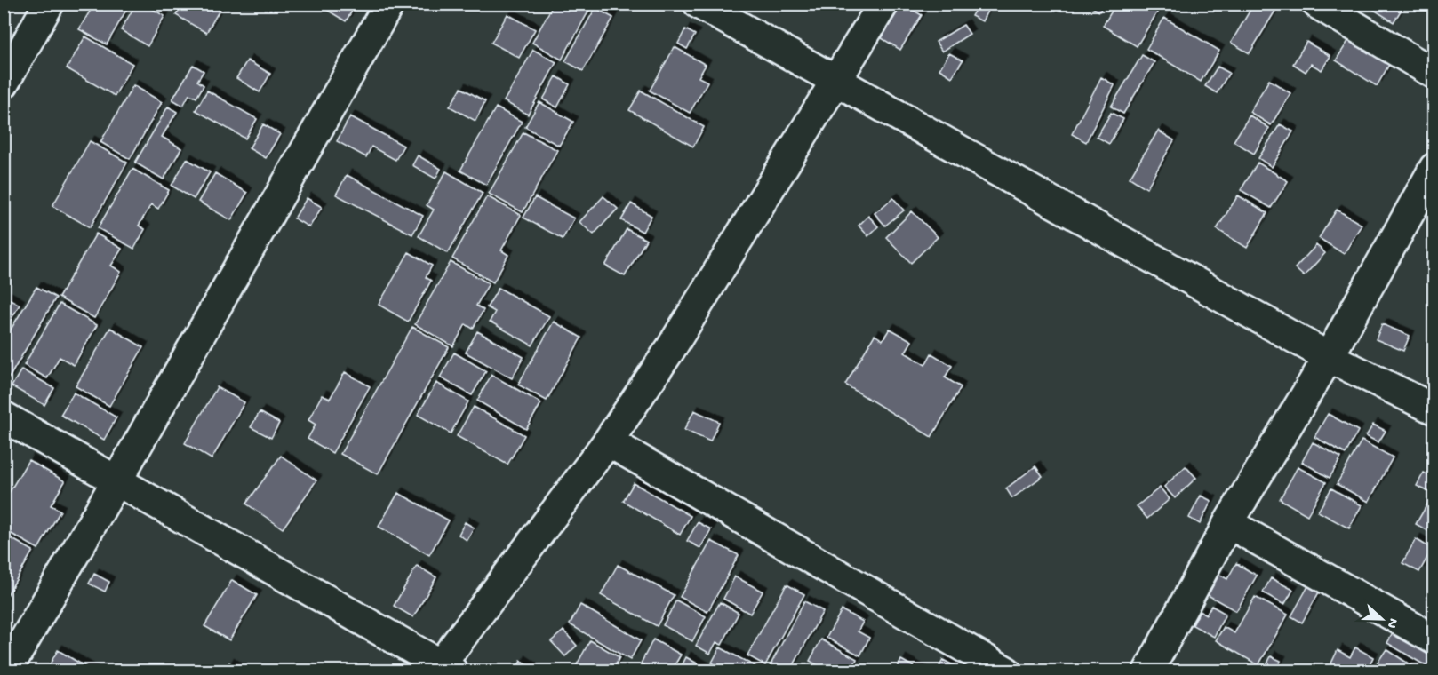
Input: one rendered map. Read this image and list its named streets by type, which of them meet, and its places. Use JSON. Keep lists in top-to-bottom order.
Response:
{
  "north": "right"
}
